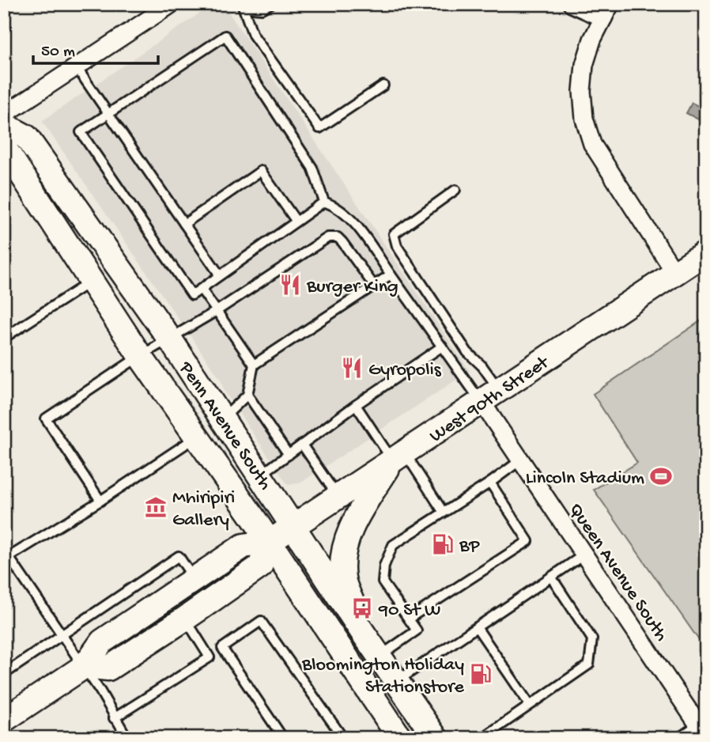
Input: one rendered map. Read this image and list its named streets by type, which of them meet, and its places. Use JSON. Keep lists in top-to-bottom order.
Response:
{
  "streets": {
    "main road": ["West 90th Street", "Penn Avenue South"],
    "street": ["Queen Avenue South"]
  },
  "crossings": [
    ["West 90th Street", "Penn Avenue South"],
    ["West 90th Street", "Queen Avenue South"]
  ],
  "places": {
    "restaurant": ["Burger King", "Gyropolis"],
    "sports": ["Lincoln Stadium"],
    "museum": ["Mhiripiri Gallery"],
    "fuel station": ["BP", "Bloomington Holiday Stationstore"],
    "bus stop": ["90 St W"]
  },
  "scale_bar": "50 m"
}
